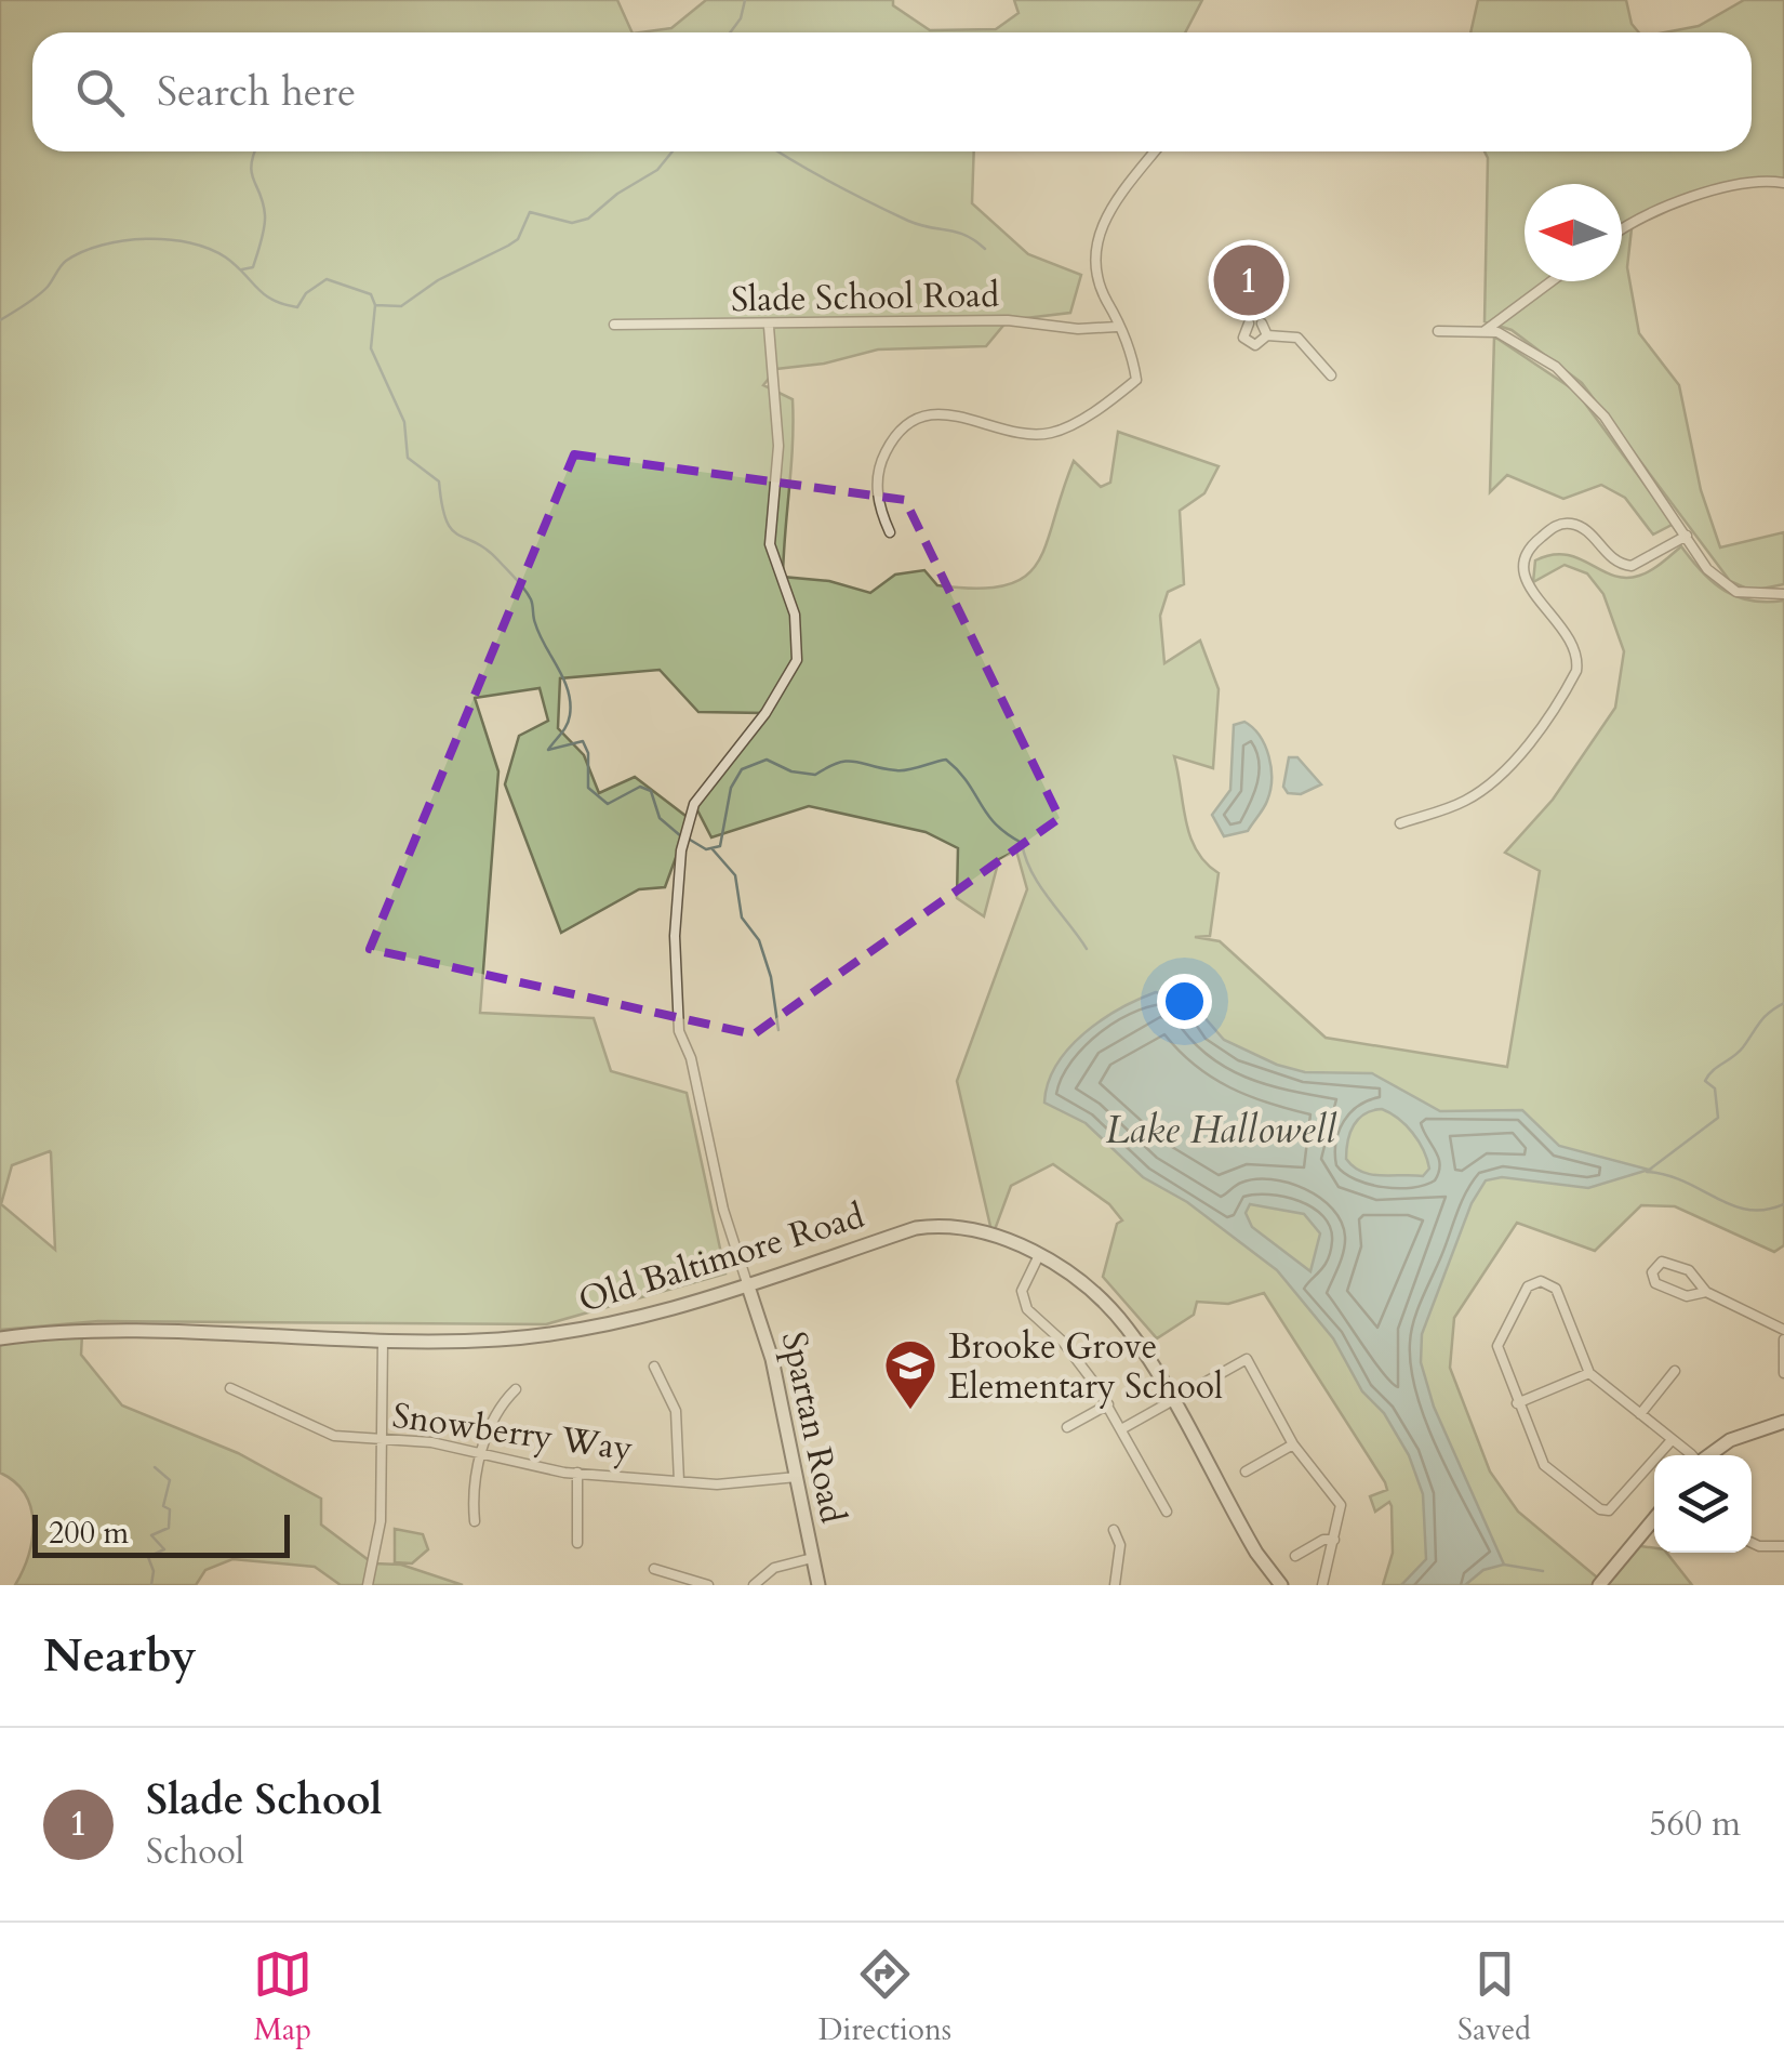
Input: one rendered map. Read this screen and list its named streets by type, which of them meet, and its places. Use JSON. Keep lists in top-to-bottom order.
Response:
{
  "streets": {
    "street": [
      "Slade School Road",
      "Old Baltimore Road",
      "Spartan Road",
      "Snowberry Way"
    ]
  },
  "crossings": [
    ["Old Baltimore Road", "Spartan Road"],
    ["Spartan Road", "Snowberry Way"]
  ],
  "water": ["Lake Hallowell"],
  "places": {
    "school or university": ["Brooke Grove Elementary School"]
  },
  "scale_bar": "200 m",
  "north": "left",
  "page": {
    "search": "Search here",
    "pins": "1",
    "scale": "200 m",
    "heading": "Nearby",
    "list": [
      {
        "mark": "1",
        "name": "Slade School",
        "note": "School",
        "value": "560 m"
      }
    ],
    "nav": ["Map", "Directions", "Saved"]
  }
}
